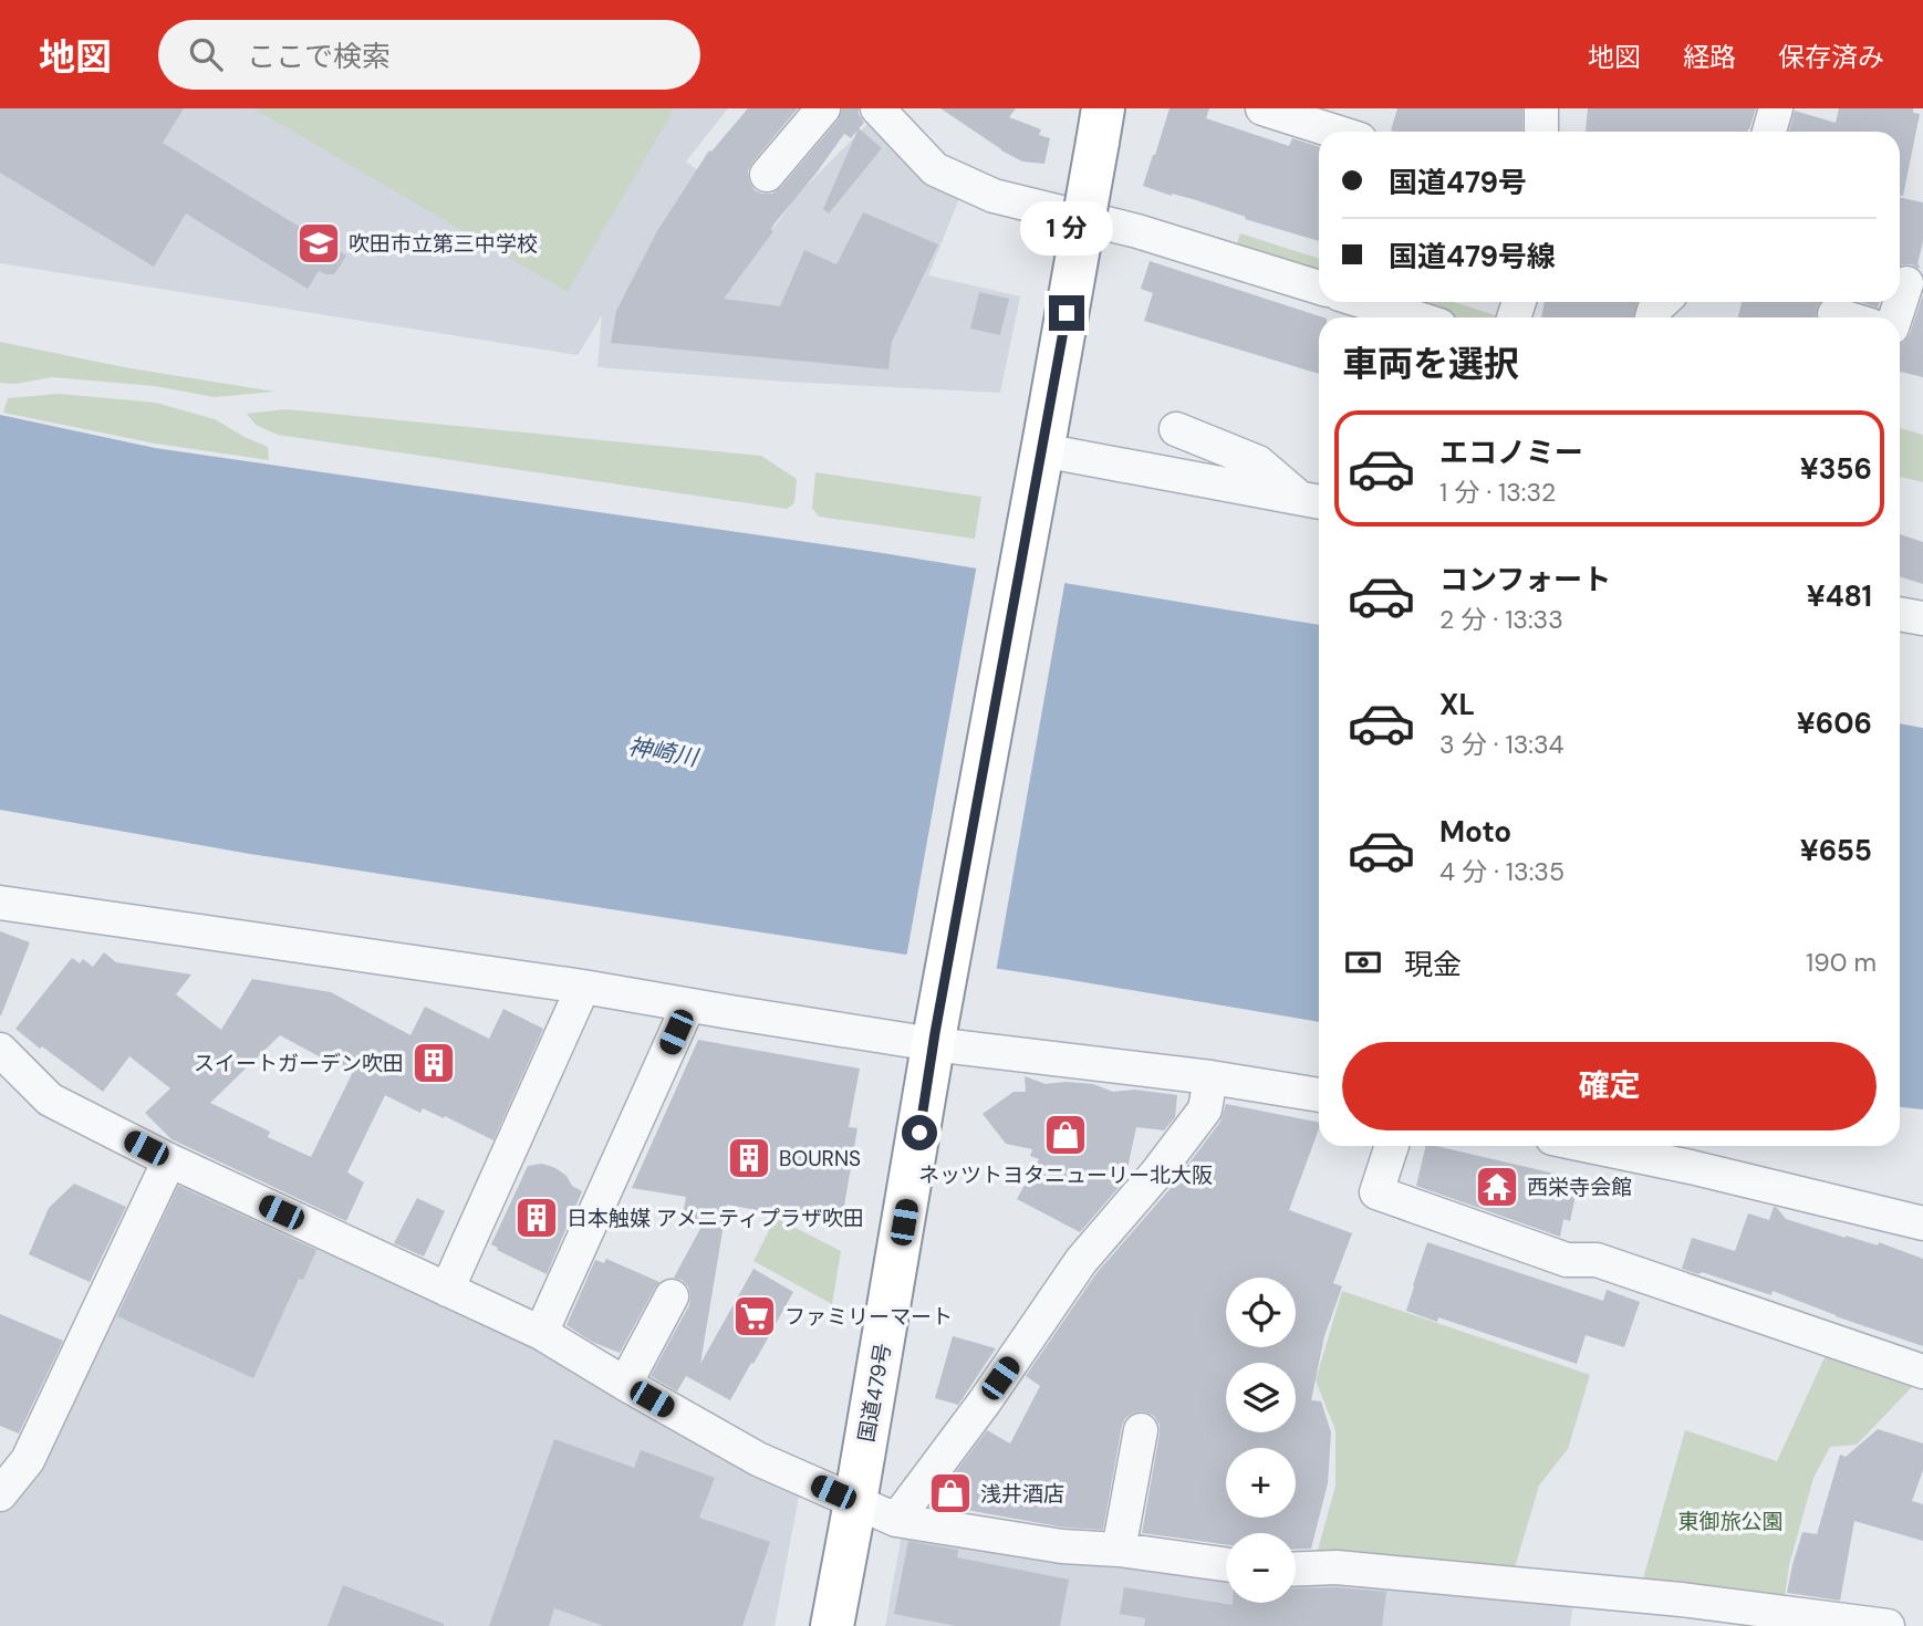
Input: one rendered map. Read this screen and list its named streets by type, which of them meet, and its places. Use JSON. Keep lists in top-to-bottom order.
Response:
{
  "streets": {
    "highway": ["国道479号"]
  },
  "water": ["神崎川"],
  "parks": ["東御旅公園"],
  "places": {
    "school or university": ["吹田市立第三中学校"],
    "building": ["スイートガーデン吹田", "BOURNS", "日本触媒 アメニティプラザ吹田"],
    "shop": ["ネッツトヨタニューリー北大阪", "浅井酒店"],
    "temple": ["西栄寺会館"],
    "supermarket": ["ファミリーマート"]
  },
  "page": {
    "header": "地図",
    "search": "ここで検索",
    "nav": ["地図", "経路", "保存済み"],
    "banner": ["国道479号", "国道479号線"],
    "bubble": "1 分",
    "heading": "車両を選択",
    "list": [
      {
        "name": "エコノミー",
        "note": "1 分 · 13:32",
        "value": "¥356"
      },
      {
        "name": "コンフォート",
        "note": "2 分 · 13:33",
        "value": "¥481"
      },
      {
        "name": "XL",
        "note": "3 分 · 13:34",
        "value": "¥606"
      },
      {
        "name": "Moto",
        "note": "4 分 · 13:35",
        "value": "¥655"
      }
    ],
    "pay": ["現金", "190 m"],
    "buttons": "確定",
    "map_buttons": ["+", "−"]
  }
}
